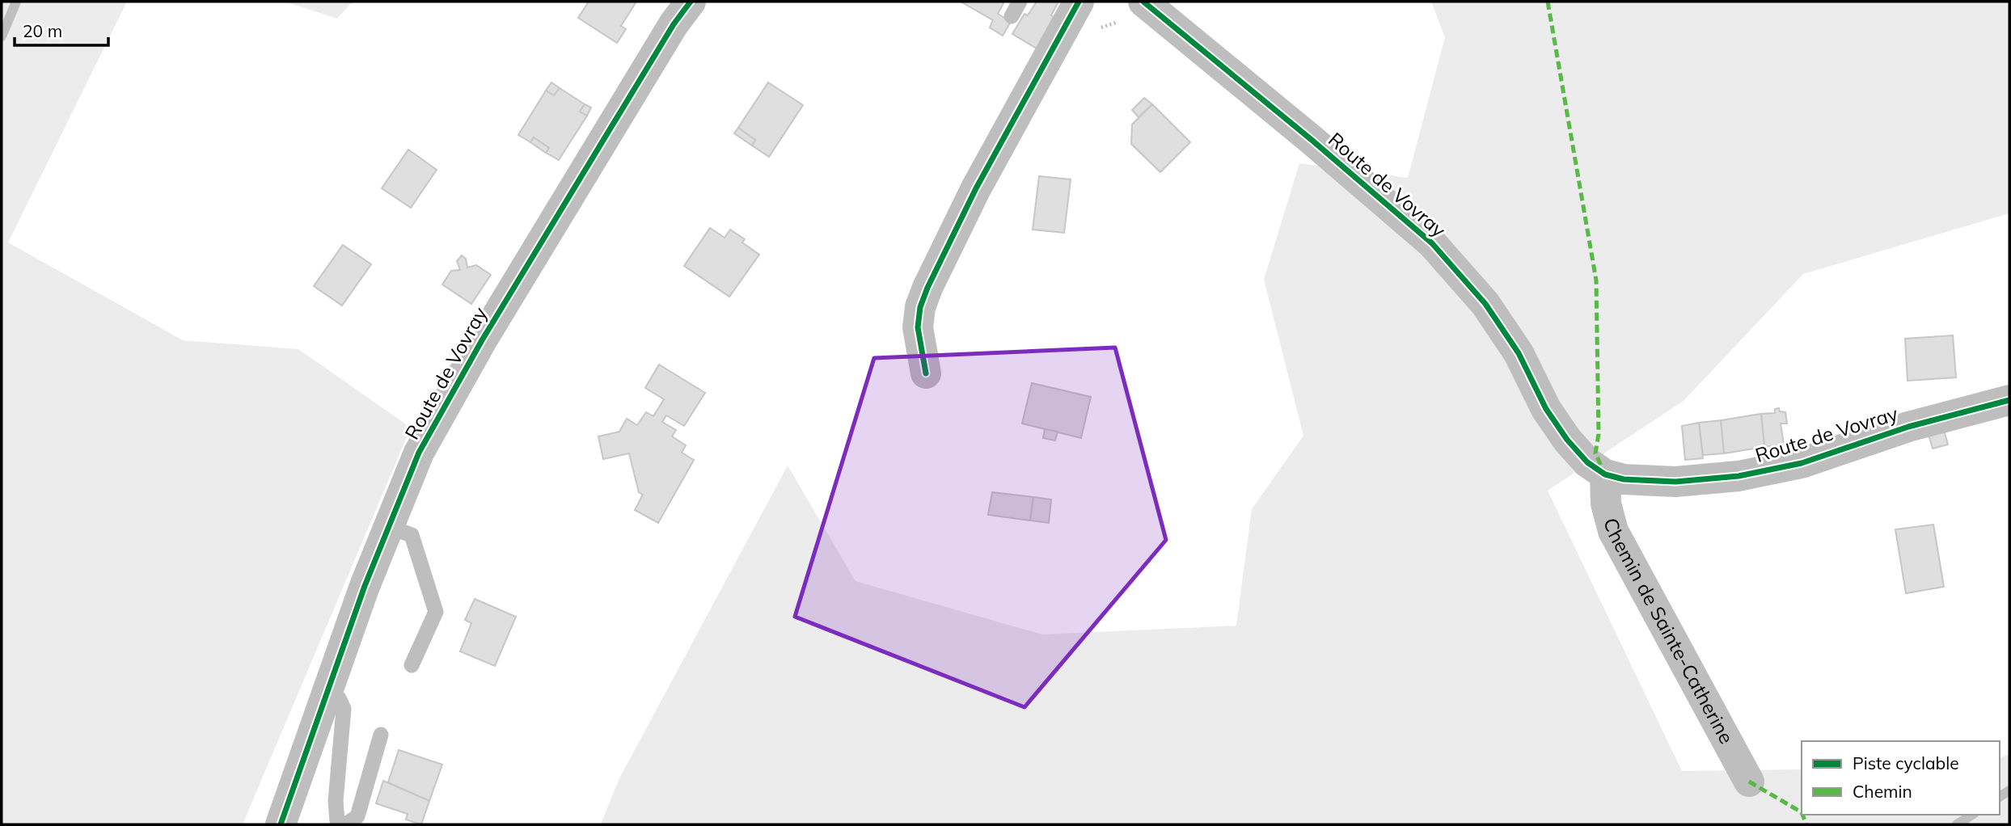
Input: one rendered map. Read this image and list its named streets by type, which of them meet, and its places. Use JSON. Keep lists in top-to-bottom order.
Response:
{
  "streets": {
    "street": ["Route de Vovray", "Chemin de Sainte-Catherine"]
  },
  "crossings": [
    ["Route de Vovray", "Chemin de Sainte-Catherine"]
  ],
  "legend": ["Piste cyclable", "Chemin"],
  "scale_bar": "20 m"
}
